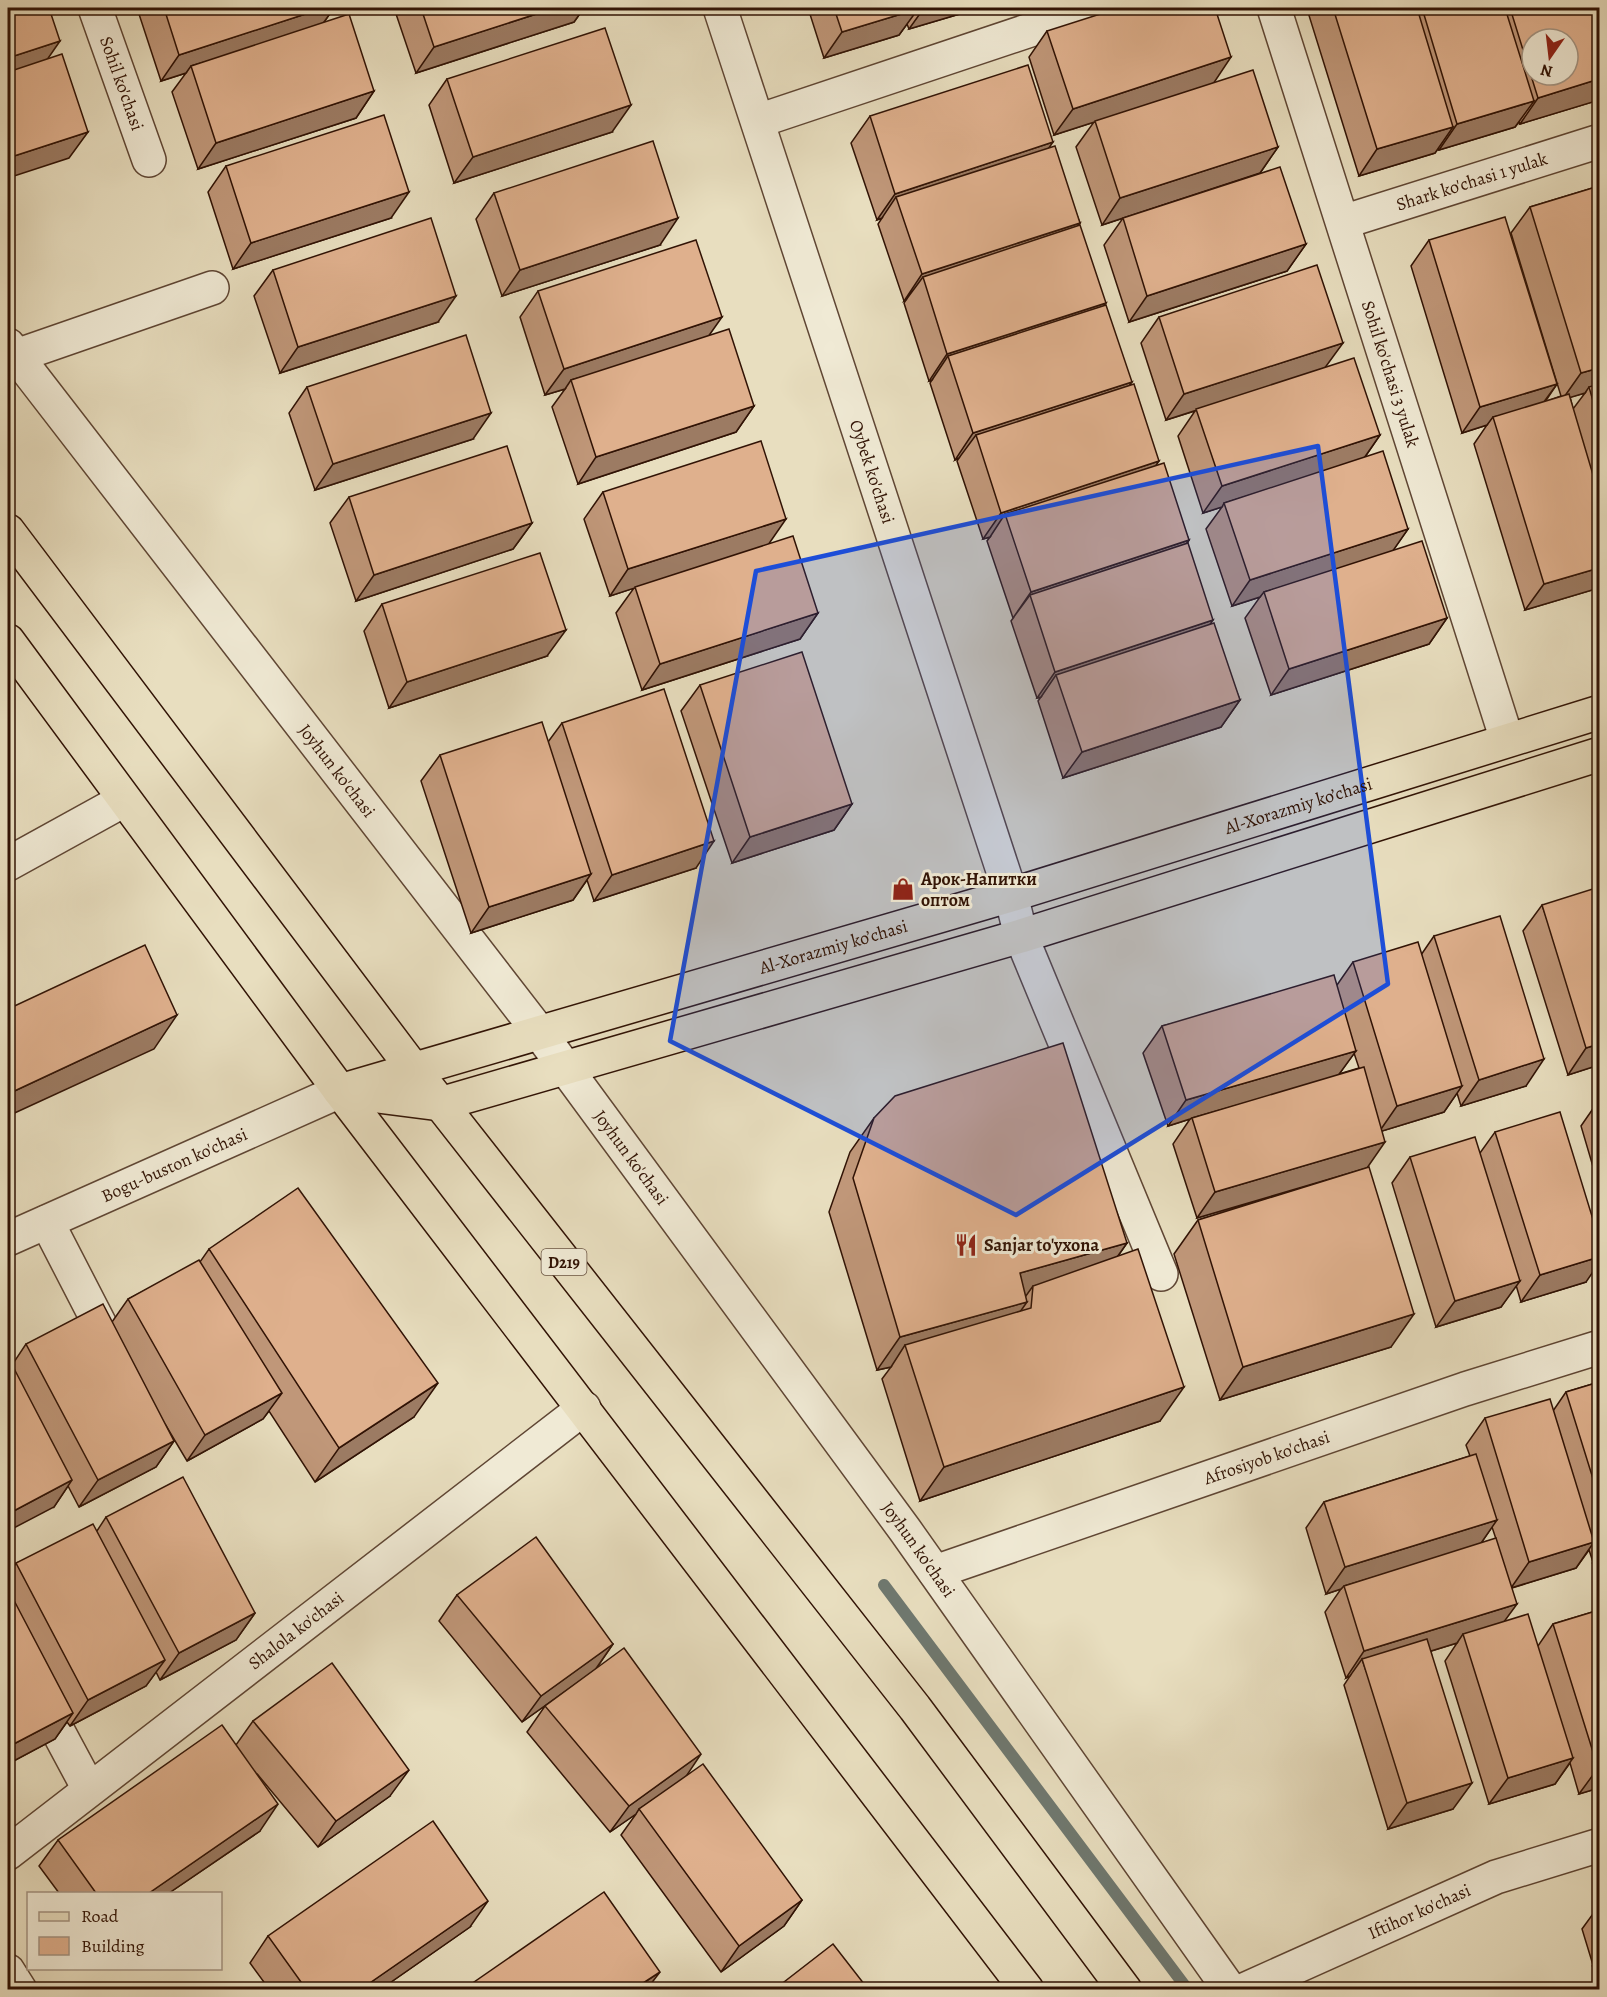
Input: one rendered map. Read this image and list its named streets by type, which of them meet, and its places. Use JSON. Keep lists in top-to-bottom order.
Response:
{
  "streets": {
    "main road": ["Al-Xorazmiy ko’chasi", "D219"],
    "street": [
      "Sohil ko'chasi",
      "Shark ko'chasi 1 yulak",
      "Sohil ko'chasi 3 yulak",
      "Oybek ko'chasi",
      "Joyhun ko'chasi",
      "Bogu-buston ko'chasi",
      "Afrosiyob ko'chasi",
      "Shalola ko'chasi",
      "Iftihor ko'chasi"
    ]
  },
  "crossings": [
    ["Shark ko'chasi 1 yulak", "Sohil ko'chasi 3 yulak"],
    ["Sohil ko'chasi 3 yulak", "Al-Xorazmiy ko’chasi"],
    ["Oybek ko'chasi", "Al-Xorazmiy ko’chasi"],
    ["Joyhun ko'chasi", "Al-Xorazmiy ko’chasi"],
    ["Joyhun ko'chasi", "Afrosiyob ko'chasi"],
    ["Al-Xorazmiy ko’chasi", "Bogu-buston ko'chasi"],
    ["Al-Xorazmiy ko’chasi", "D219"]
  ],
  "places": {
    "shop": ["Арок-Напитки оптом"],
    "restaurant": ["Sanjar to'yxona"]
  },
  "legend": ["Road", "Building"],
  "north": "bottom"
}
